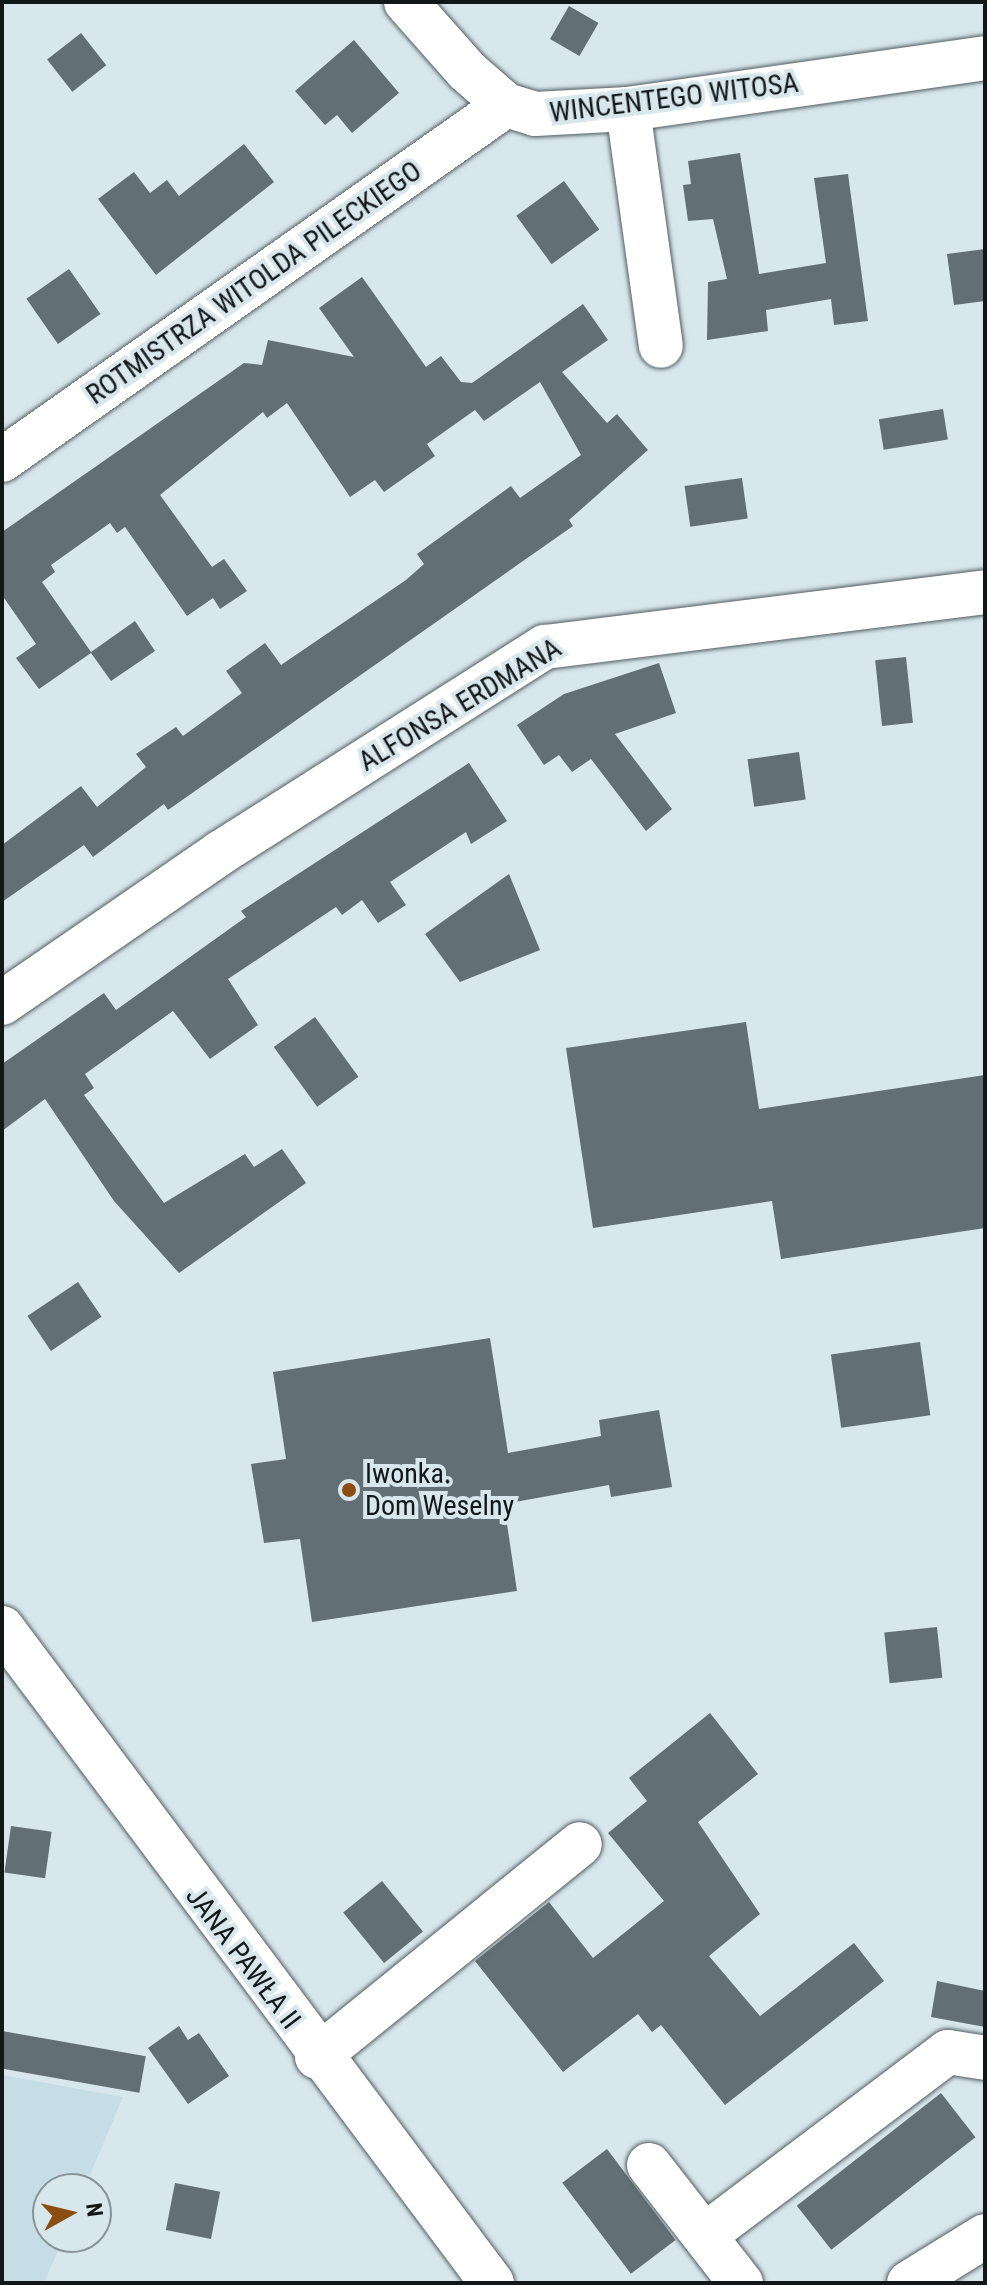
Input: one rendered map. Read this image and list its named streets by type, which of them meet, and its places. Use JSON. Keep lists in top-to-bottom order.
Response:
{
  "streets": {
    "street": [
      "WINCENTEGO WITOSA",
      "ROTMISTRZA WITOLDA PILECKIEGO",
      "ALFONSA ERDMANA",
      "JANA PAWŁA II"
    ]
  },
  "crossings": [
    ["WINCENTEGO WITOSA", "ROTMISTRZA WITOLDA PILECKIEGO"]
  ],
  "places": ["Iwonka. Dom Weselny"],
  "north": "right"
}
